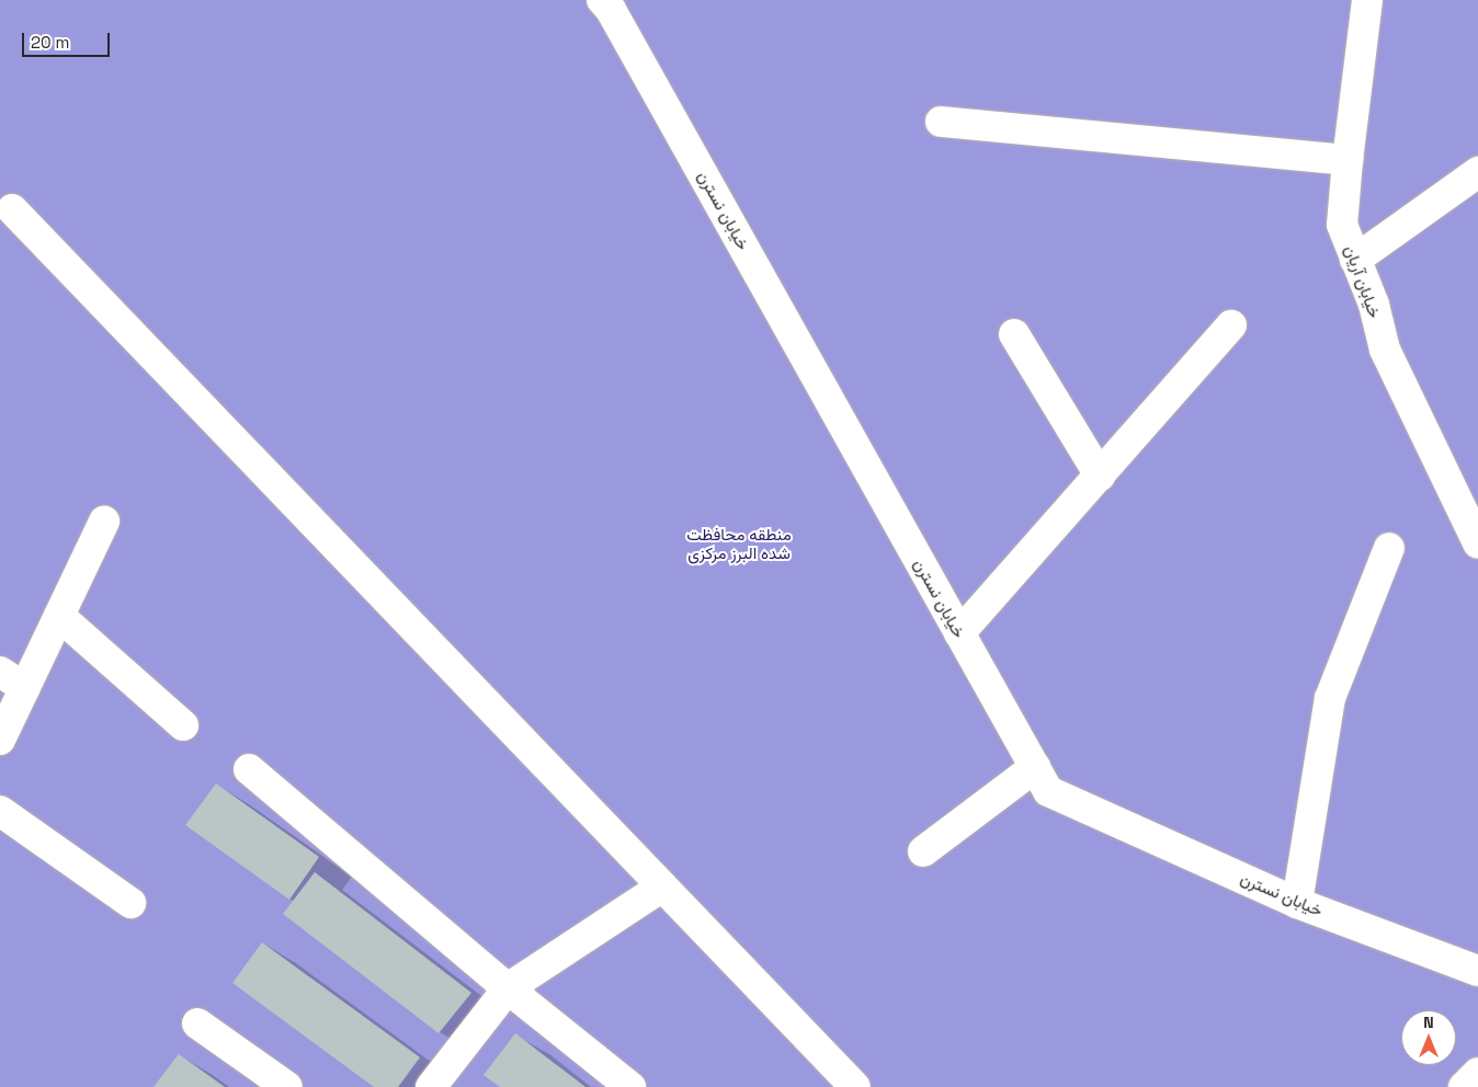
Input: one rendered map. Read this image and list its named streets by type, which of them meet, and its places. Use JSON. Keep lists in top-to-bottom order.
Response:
{
  "streets": {
    "street": ["خیابان نسترن", "خیابان آریان"]
  },
  "parks": ["منطقه محافظت شده البرز مرکزی"],
  "scale_bar": "20 m",
  "north": "top"
}
